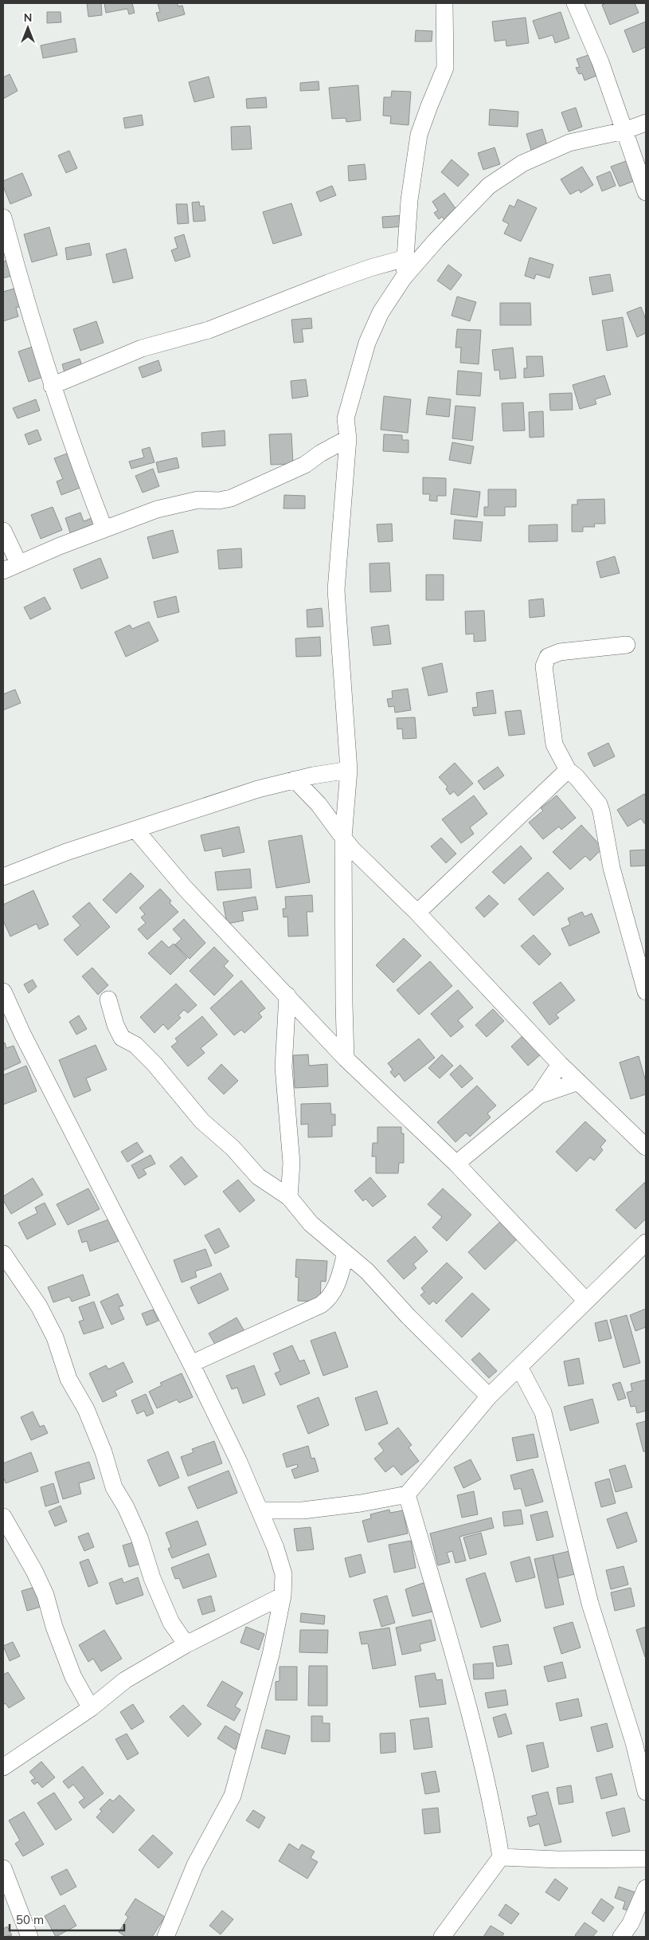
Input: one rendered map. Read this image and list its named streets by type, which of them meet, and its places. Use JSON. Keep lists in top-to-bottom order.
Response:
{
  "scale_bar": "50 m",
  "north": "top"
}
